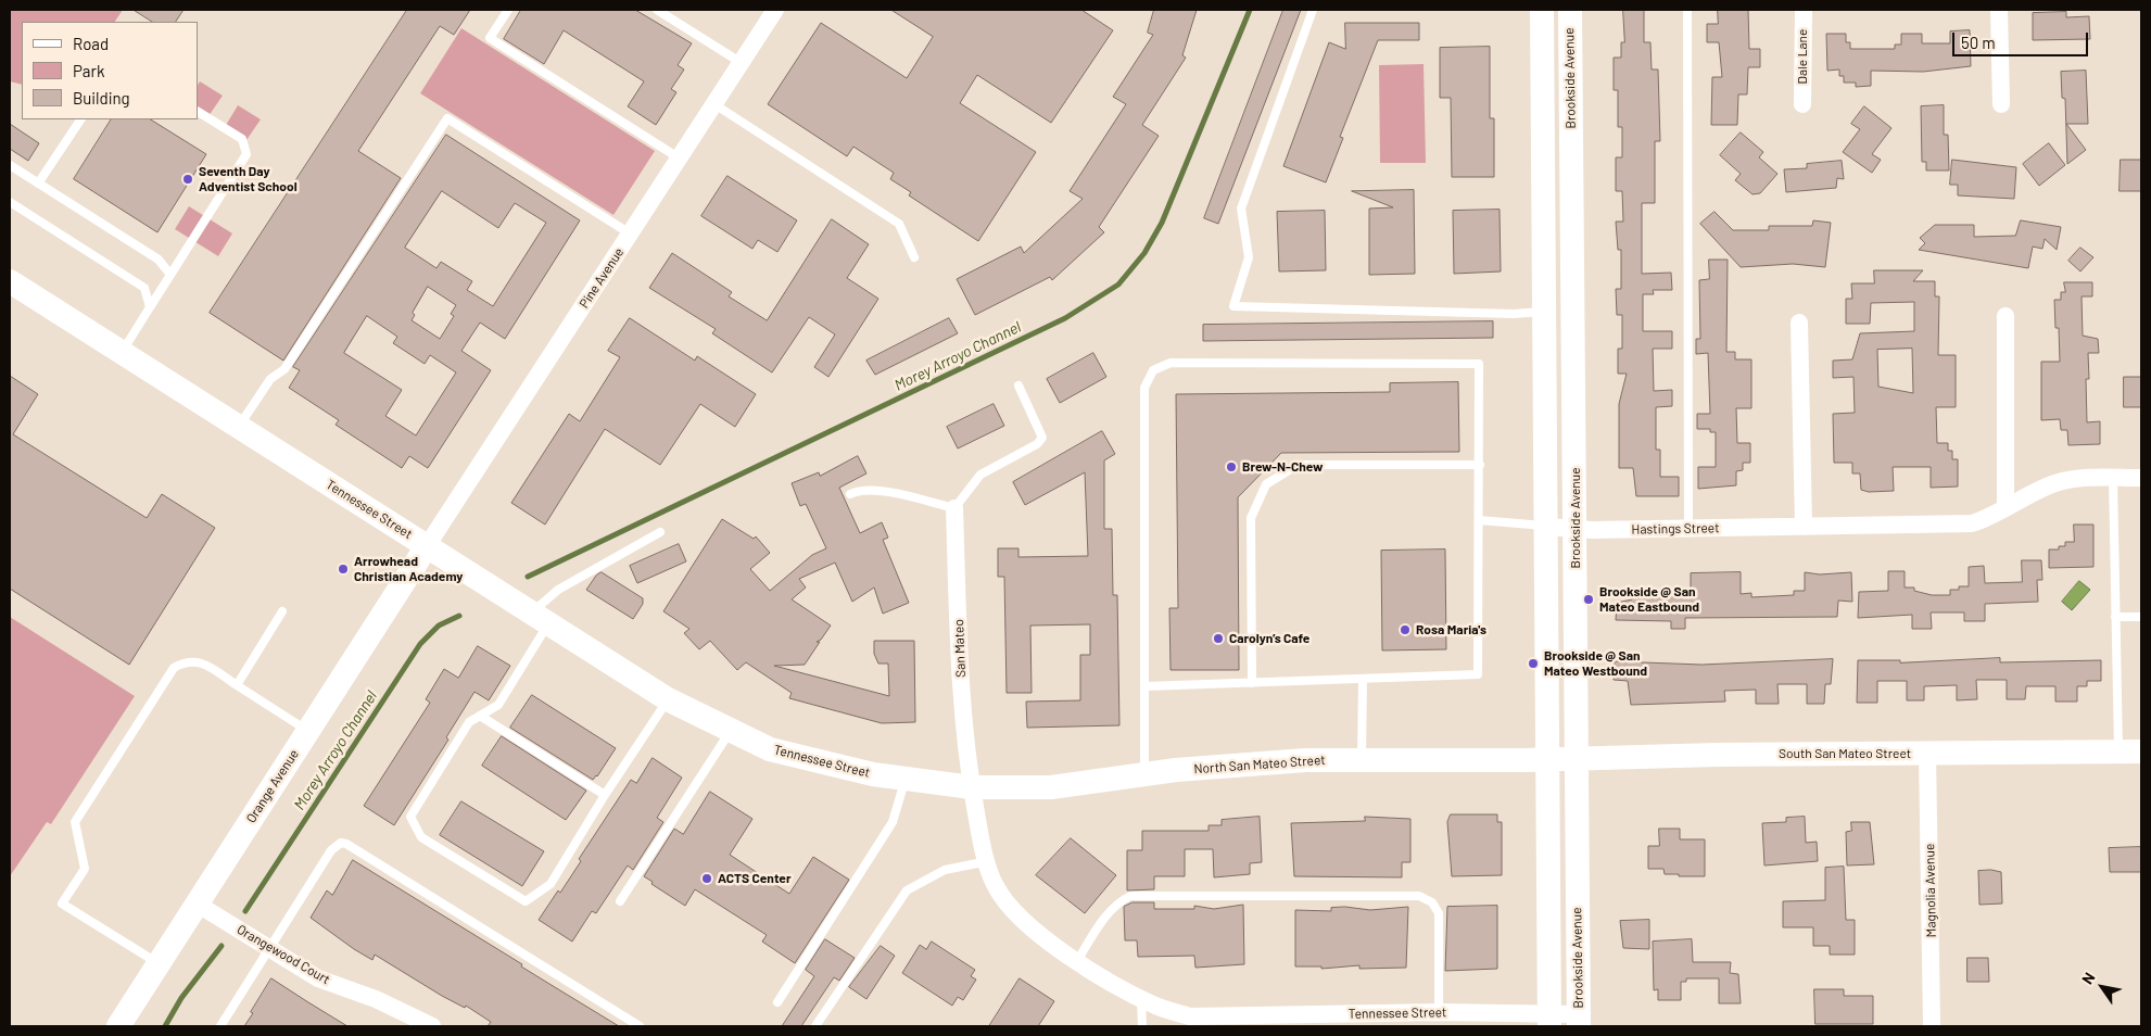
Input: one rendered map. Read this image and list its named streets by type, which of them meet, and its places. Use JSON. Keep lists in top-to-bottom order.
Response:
{
  "streets": {
    "main road": [
      "Brookside Avenue",
      "Tennessee Street",
      "South San Mateo Street",
      "North San Mateo Street",
      "Orange Avenue"
    ],
    "street": [
      "Dale Lane",
      "Pine Avenue",
      "Hastings Street",
      "San Mateo",
      "Magnolia Avenue",
      "Orangewood Court"
    ]
  },
  "crossings": [
    ["Brookside Avenue", "Tennessee Street"],
    ["Brookside Avenue", "Hastings Street"],
    ["Brookside Avenue", "South San Mateo Street"],
    ["Brookside Avenue", "North San Mateo Street"],
    ["Pine Avenue", "Tennessee Street"],
    ["Pine Avenue", "Orange Avenue"],
    ["Tennessee Street", "San Mateo"],
    ["Tennessee Street", "North San Mateo Street"],
    ["Tennessee Street", "Orange Avenue"],
    ["San Mateo", "North San Mateo Street"],
    ["South San Mateo Street", "North San Mateo Street"],
    ["South San Mateo Street", "Magnolia Avenue"],
    ["Orange Avenue", "Orangewood Court"]
  ],
  "water": ["Morey Arroyo Channel"],
  "places": [
    "Seventh Day Adventist School",
    "Brew-N-Chew",
    "Arrowhead Christian Academy",
    "Brookside @ San Mateo Eastbound",
    "Rosa Maria's",
    "Carolyn’s Cafe",
    "Brookside @ San Mateo Westbound",
    "ACTS Center"
  ],
  "legend": ["Road", "Park", "Building"],
  "scale_bar": "50 m",
  "north": "top left"
}
